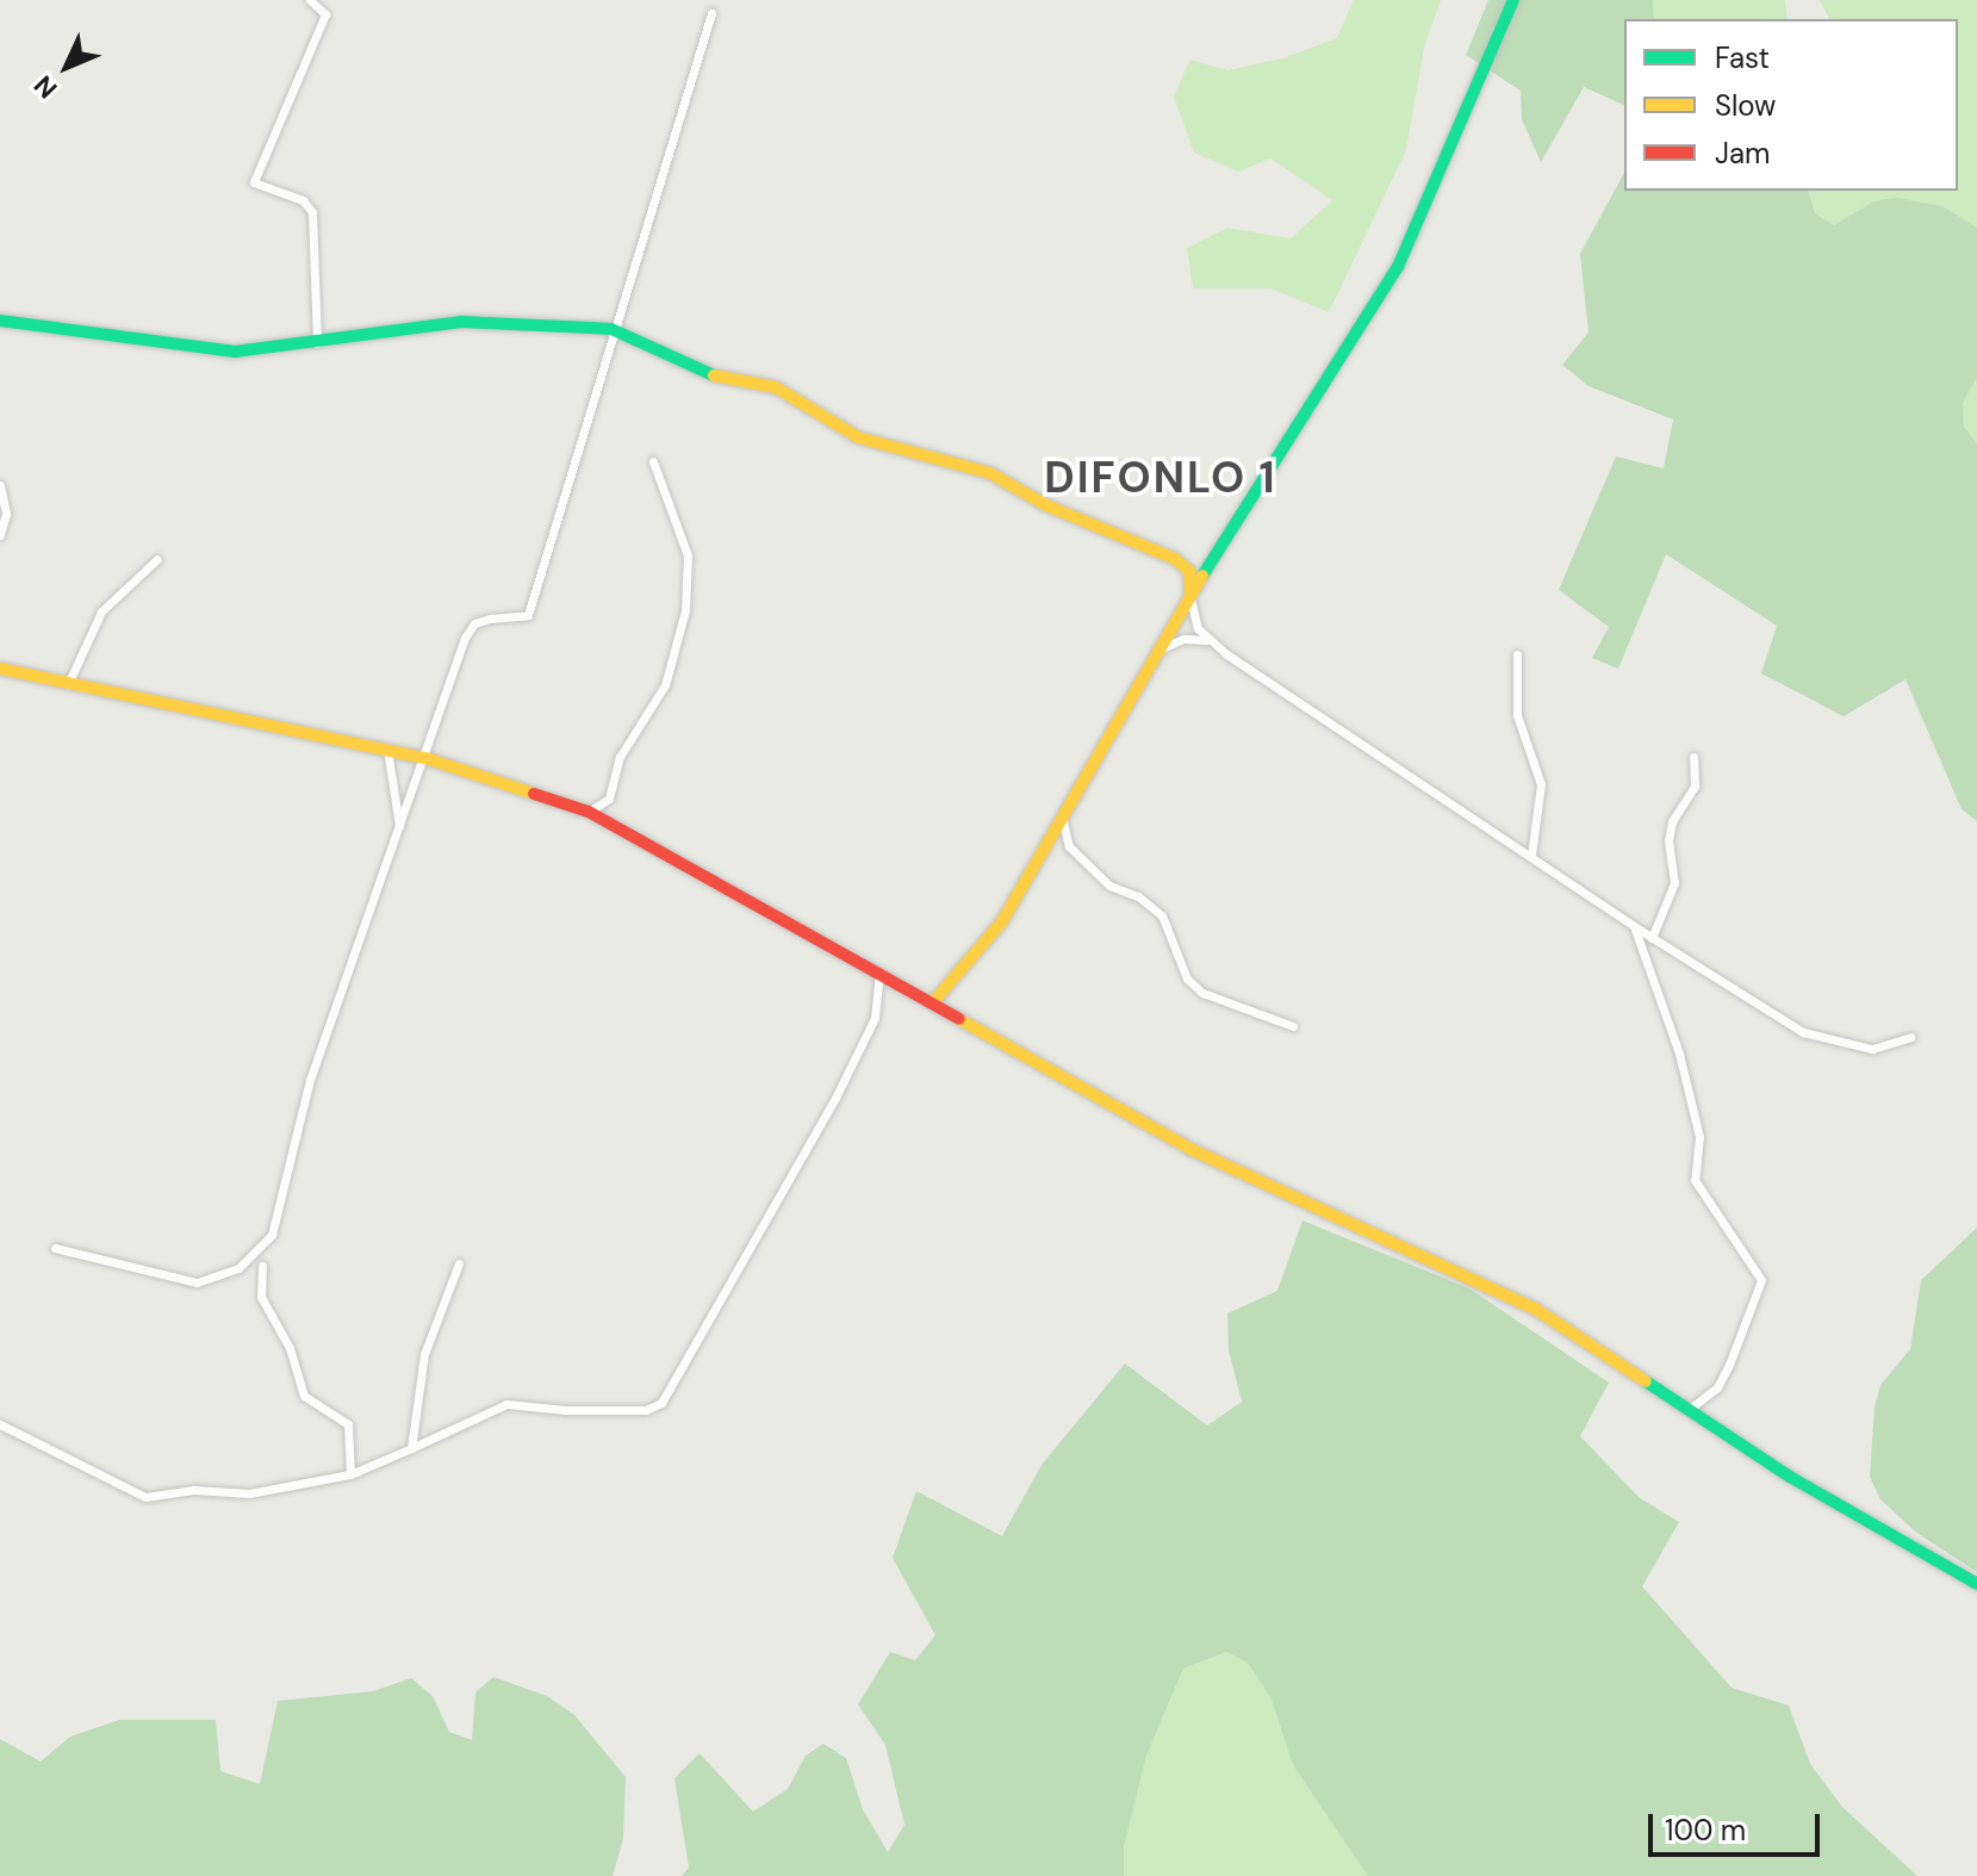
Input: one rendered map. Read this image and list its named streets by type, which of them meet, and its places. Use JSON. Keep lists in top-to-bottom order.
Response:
{
  "districts": ["DIFONLO 1"],
  "legend": ["Fast", "Slow", "Jam"],
  "scale_bar": "100 m",
  "north": "bottom left"
}
